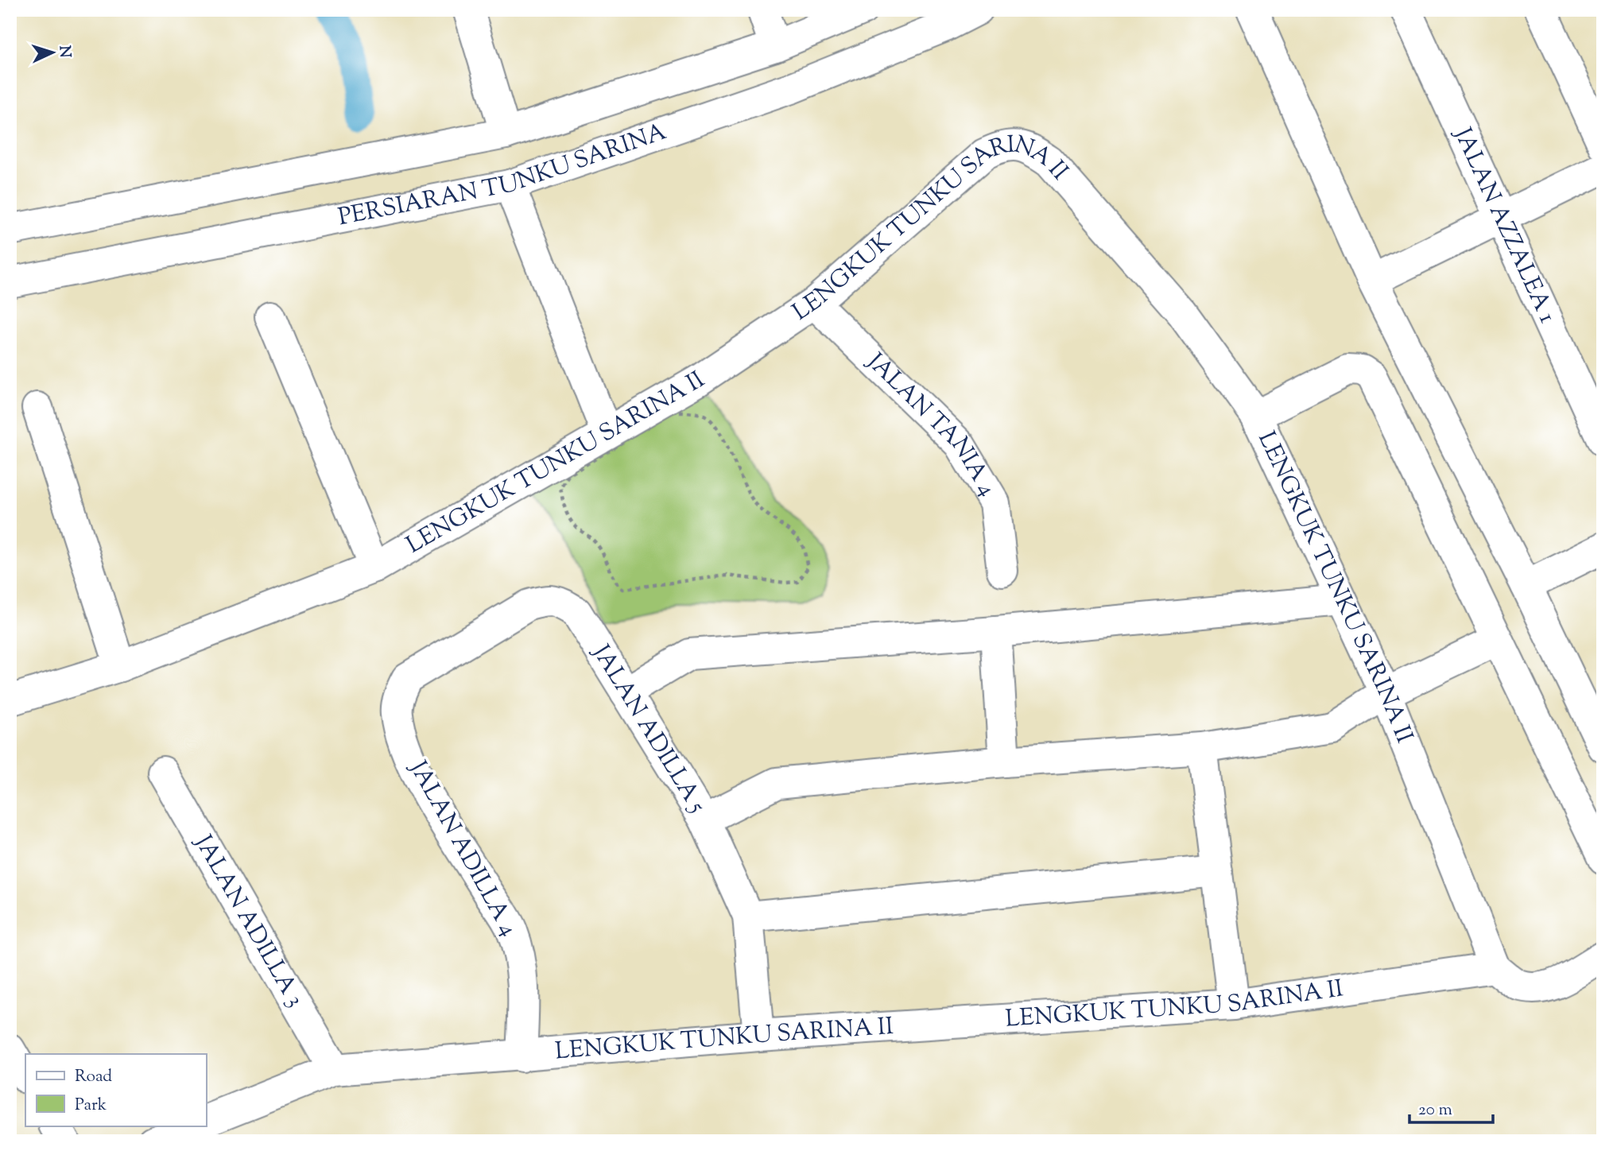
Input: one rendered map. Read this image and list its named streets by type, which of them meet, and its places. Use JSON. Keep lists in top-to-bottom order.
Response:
{
  "streets": {
    "street": [
      "PERSIARAN TUNKU SARINA",
      "JALAN AZZALEA 1",
      "LENGKUK TUNKU SARINA II",
      "JALAN TANIA 4",
      "JALAN ADILLA 5",
      "JALAN ADILLA 4",
      "JALAN ADILLA 3"
    ]
  },
  "crossings": [
    ["LENGKUK TUNKU SARINA II", "JALAN TANIA 4"],
    ["LENGKUK TUNKU SARINA II", "JALAN ADILLA 5"],
    ["LENGKUK TUNKU SARINA II", "JALAN ADILLA 4"],
    ["LENGKUK TUNKU SARINA II", "JALAN ADILLA 3"],
    ["JALAN ADILLA 5", "JALAN ADILLA 4"]
  ],
  "legend": ["Road", "Park"],
  "scale_bar": "20 m",
  "north": "right"
}
